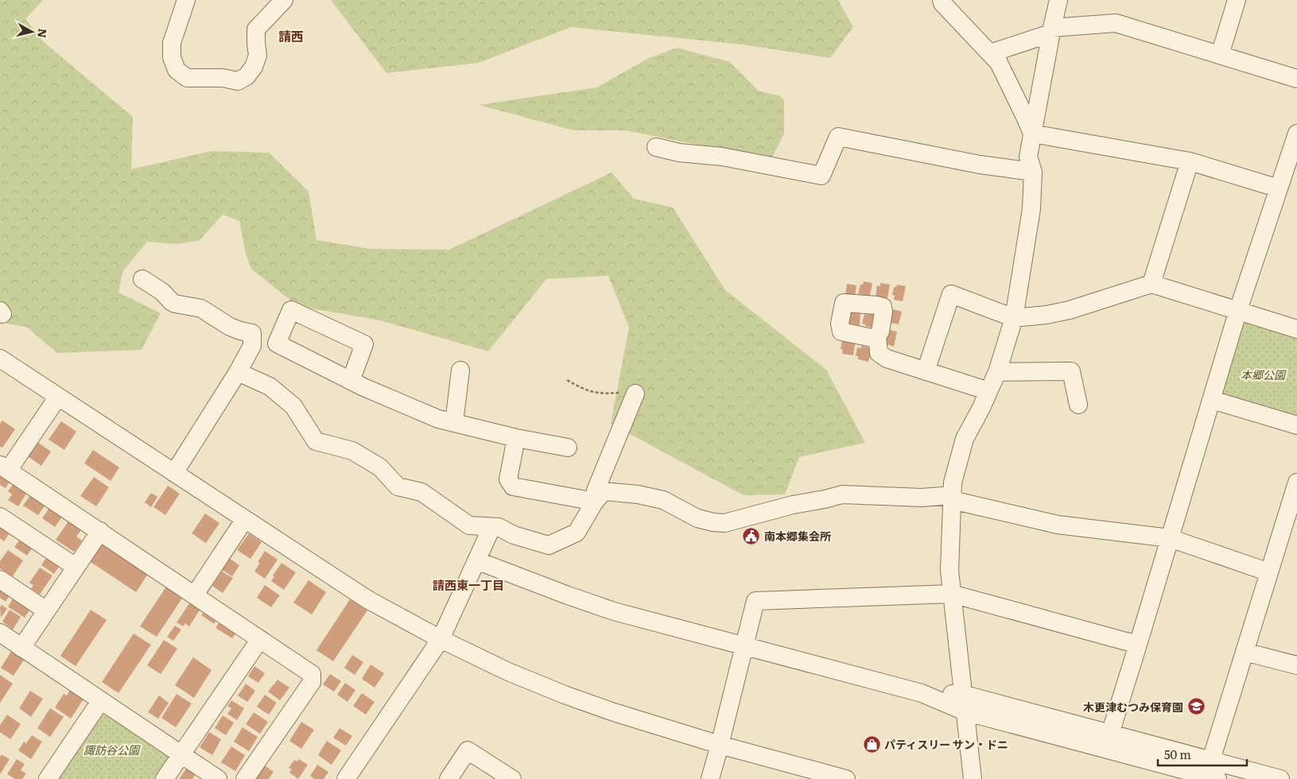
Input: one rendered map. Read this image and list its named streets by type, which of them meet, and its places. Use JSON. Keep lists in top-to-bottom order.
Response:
{
  "districts": ["請西", "請西東一丁目"],
  "parks": ["本郷公園", "諏訪谷公園"],
  "places": {
    "public building": ["南本郷集会所"],
    "school or university": ["木更津むつみ保育園"],
    "shop": ["パティスリー サン・ドニ"]
  },
  "scale_bar": "50 m",
  "north": "right"
}
